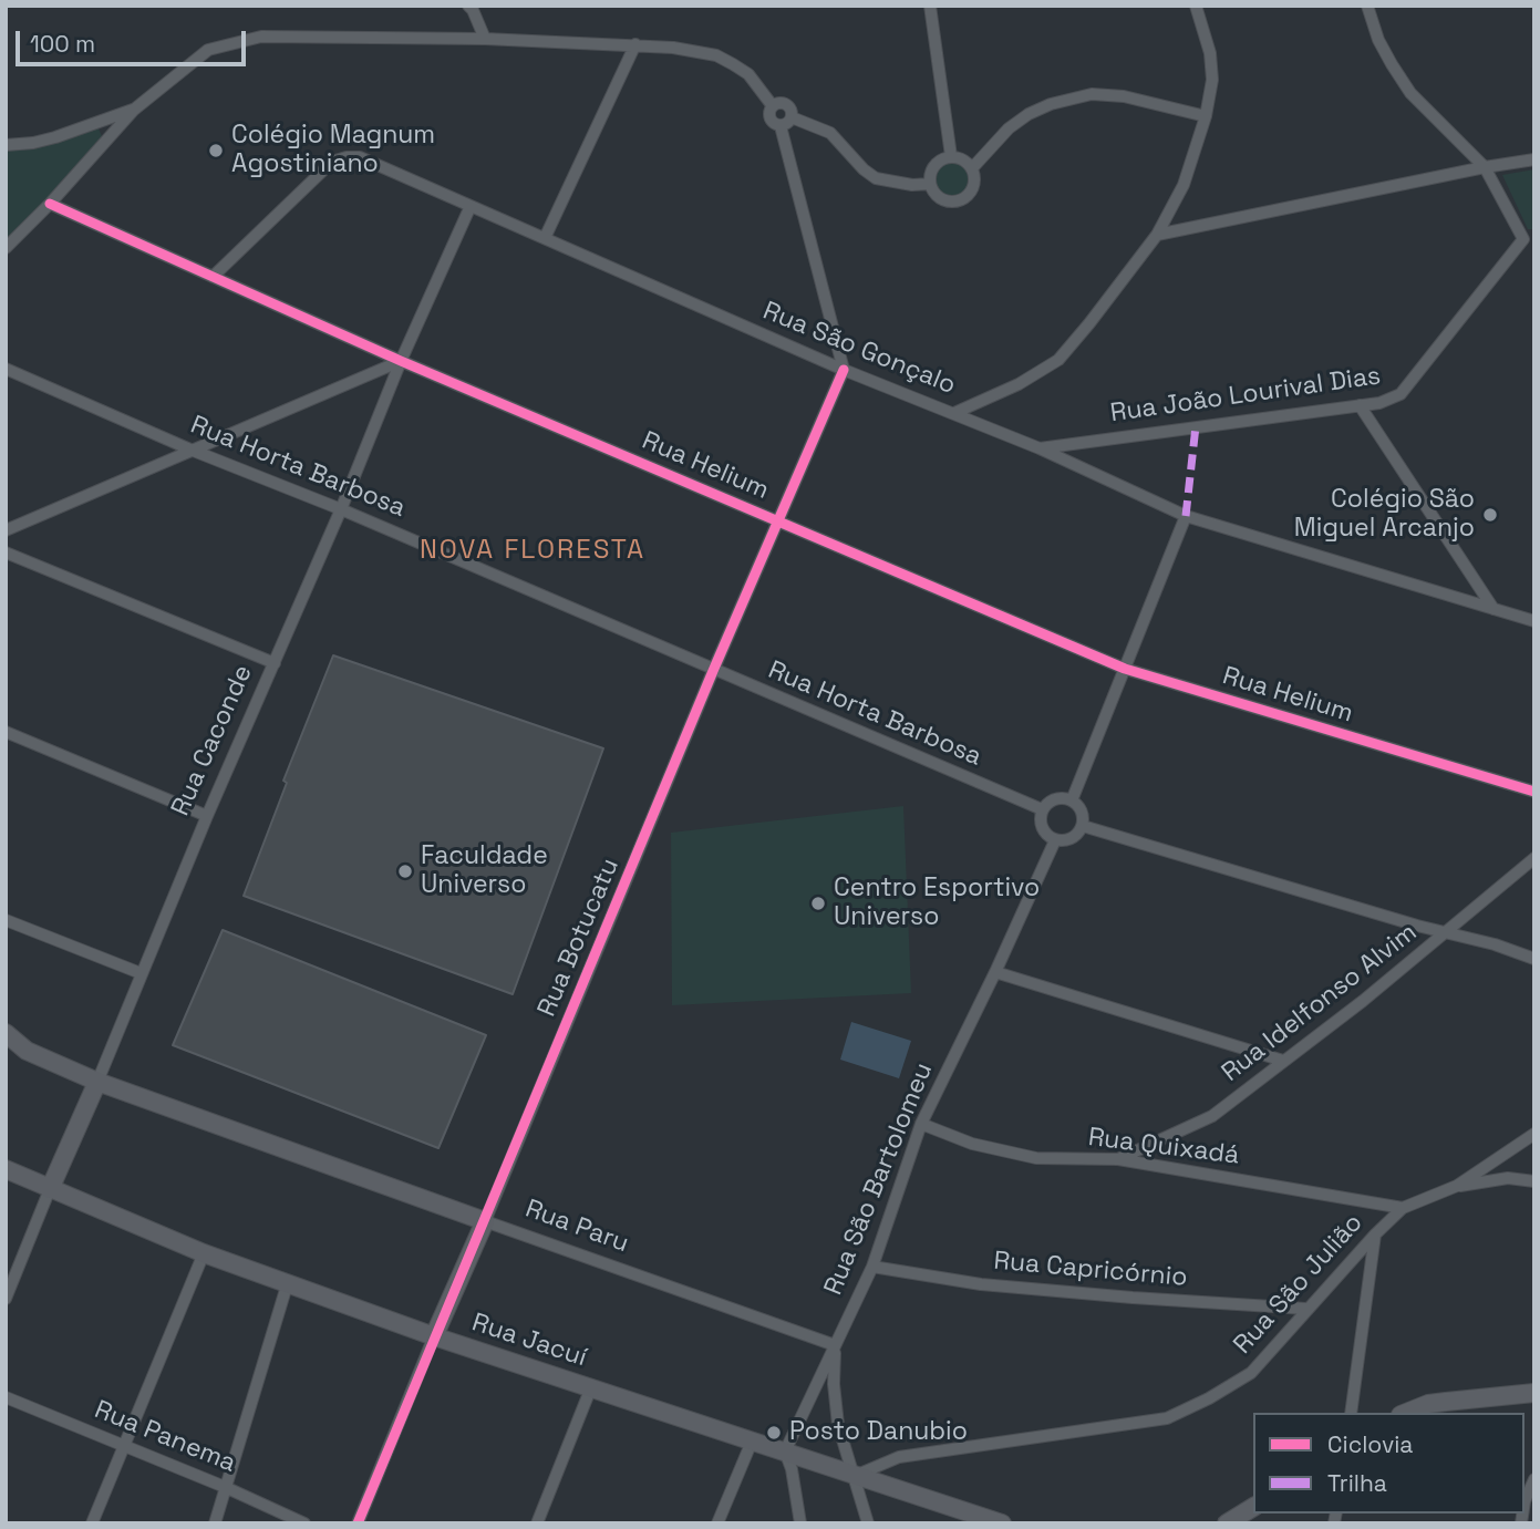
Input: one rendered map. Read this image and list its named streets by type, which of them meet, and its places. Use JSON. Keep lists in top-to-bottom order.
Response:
{
  "streets": {
    "main road": [
      "Rua Caconde",
      "Rua Botucatu",
      "Rua Paru",
      "Rua Jacuí"
    ],
    "street": [
      "Rua São Gonçalo",
      "Rua João Lourival Dias",
      "Rua Helium",
      "Rua Horta Barbosa",
      "Rua Idelfonso Alvim",
      "Rua Quixadá",
      "Rua São Bartolomeu",
      "Rua Capricórnio",
      "Rua São Julião",
      "Rua Panema"
    ]
  },
  "crossings": [
    ["Rua São Gonçalo", "Rua João Lourival Dias"],
    ["Rua São Gonçalo", "Rua Helium"],
    ["Rua São Gonçalo", "Rua Caconde"],
    ["Rua São Gonçalo", "Rua Botucatu"],
    ["Rua Helium", "Rua Caconde"],
    ["Rua Helium", "Rua Botucatu"],
    ["Rua Horta Barbosa", "Rua Caconde"],
    ["Rua Horta Barbosa", "Rua Botucatu"],
    ["Rua Horta Barbosa", "Rua São Bartolomeu"],
    ["Rua Caconde", "Rua Paru"],
    ["Rua Caconde", "Rua Jacuí"],
    ["Rua Botucatu", "Rua Paru"],
    ["Rua Botucatu", "Rua Jacuí"],
    ["Rua Idelfonso Alvim", "Rua Quixadá"],
    ["Rua Quixadá", "Rua São Bartolomeu"],
    ["Rua Quixadá", "Rua São Julião"],
    ["Rua São Bartolomeu", "Rua Paru"],
    ["Rua São Bartolomeu", "Rua Capricórnio"],
    ["Rua São Bartolomeu", "Rua Jacuí"],
    ["Rua Capricórnio", "Rua São Julião"],
    ["Rua São Julião", "Rua Jacuí"]
  ],
  "districts": ["NOVA FLORESTA"],
  "places": [
    "Colégio Magnum Agostiniano",
    "Colégio São Miguel Arcanjo",
    "Faculdade Universo",
    "Centro Esportivo Universo",
    "Posto Danubio"
  ],
  "legend": ["Ciclovia", "Trilha"],
  "scale_bar": "100 m"
}
